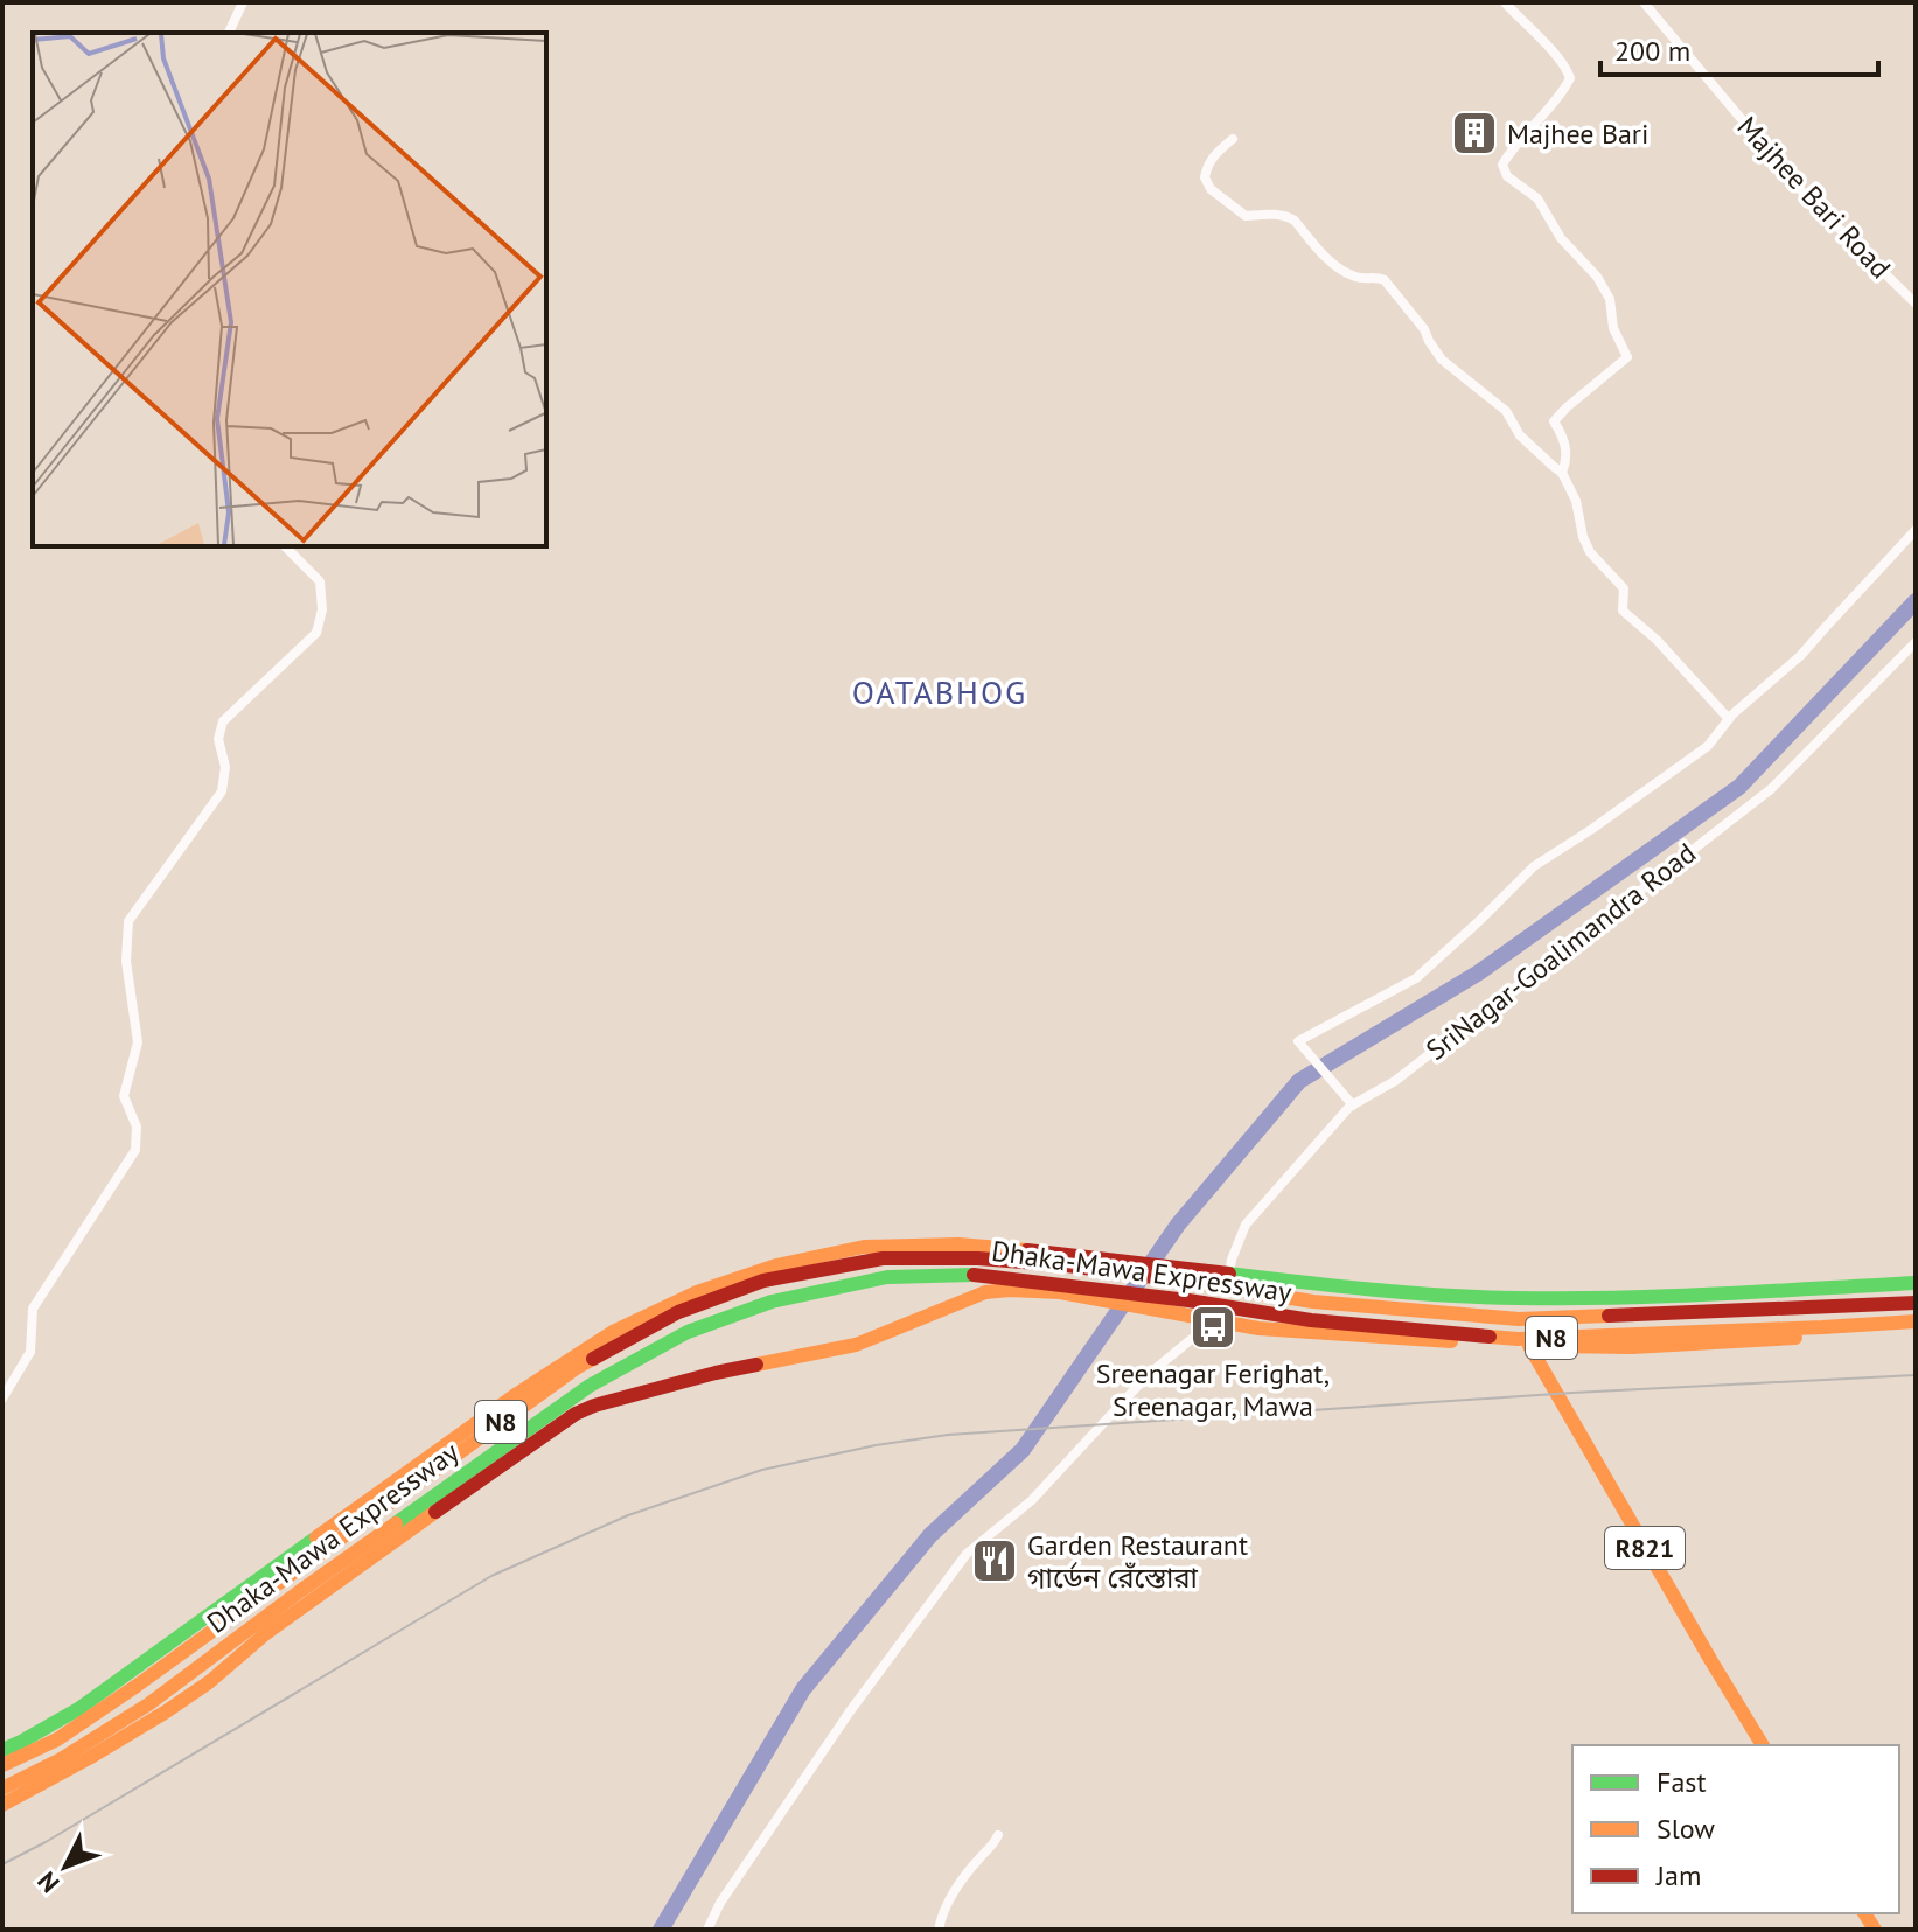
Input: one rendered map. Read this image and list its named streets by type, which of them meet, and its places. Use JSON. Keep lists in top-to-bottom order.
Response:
{
  "streets": {
    "main road": ["Dhaka-Mawa Expressway", "N8", "R821"],
    "street": ["Majhee Bari Road", "SriNagar-Goalimandra Road"]
  },
  "crossings": [
    ["SriNagar-Goalimandra Road", "Dhaka-Mawa Expressway"]
  ],
  "districts": ["OATABHOG"],
  "places": {
    "building": ["Majhee Bari"],
    "bus stop": ["Sreenagar Ferighat, Sreenagar, Mawa"],
    "restaurant": ["Garden Restaurant গার্ডেন রেঁস্তোরা"]
  },
  "legend": ["Fast", "Slow", "Jam"],
  "scale_bar": "200 m",
  "north": "bottom left"
}
